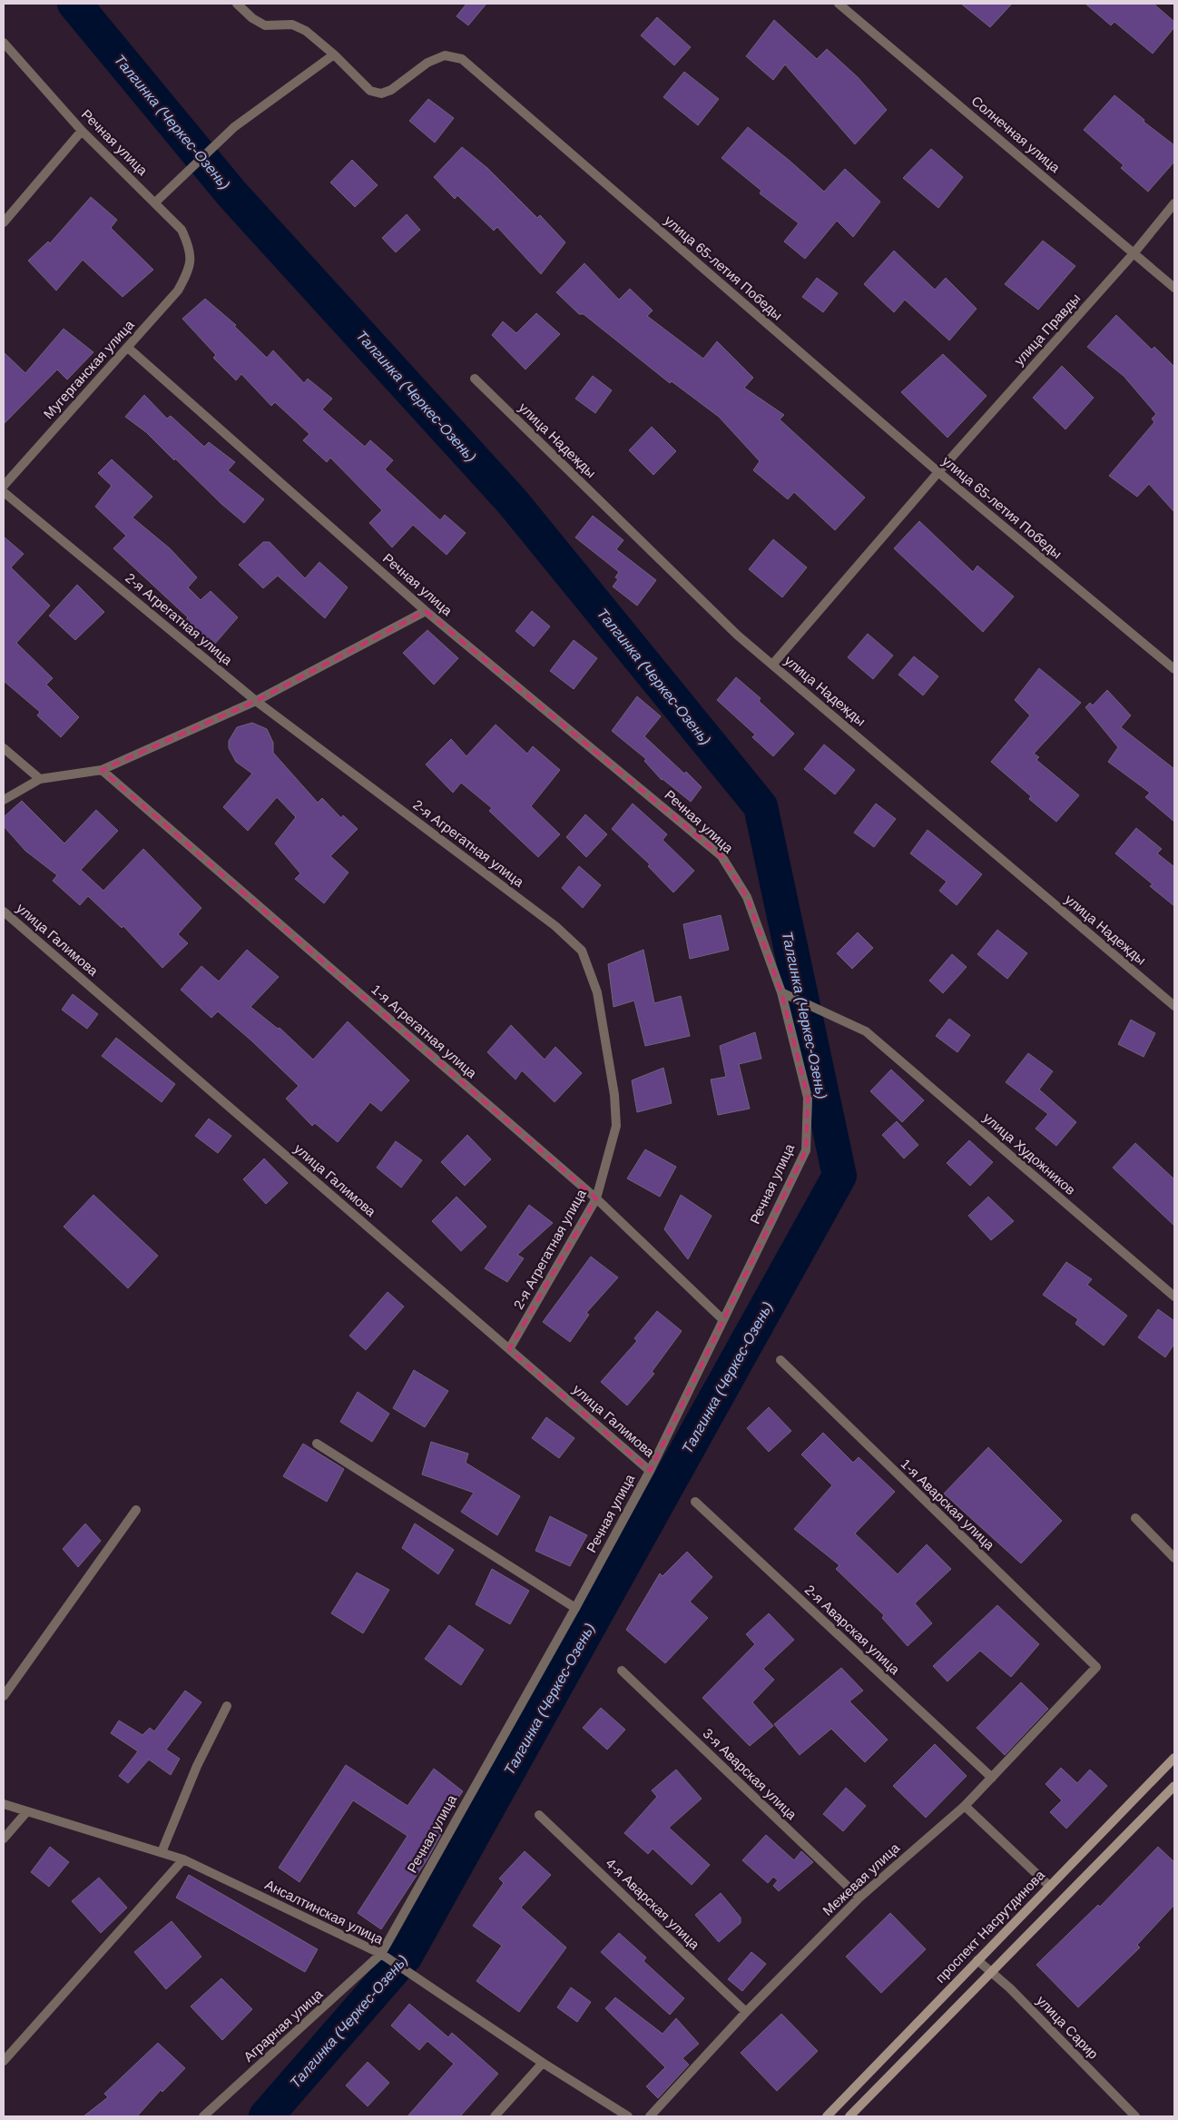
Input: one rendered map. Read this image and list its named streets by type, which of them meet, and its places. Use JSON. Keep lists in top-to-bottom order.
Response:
{
  "streets": {
    "main road": ["проспект Насрутдинова"],
    "street": [
      "Солнечная улица",
      "Речная улица",
      "улица 65-летия Победы",
      "улица Правды",
      "Мугерганская улица",
      "улица Надежды",
      "2-я Агрегатная улица",
      "улица Галимова",
      "1-я Агрегатная улица",
      "улица Художников",
      "1-я Аварская улица",
      "2-я Аварская улица",
      "3-я Аварская улица",
      "Межевая улица",
      "4-я Аварская улица",
      "Ансалтинская улица",
      "Аграрная улица",
      "улица Сарир"
    ]
  },
  "crossings": [
    ["Солнечная улица", "улица Правды"],
    ["Речная улица", "Мугерганская улица"],
    ["Речная улица", "улица Галимова"],
    ["Речная улица", "1-я Агрегатная улица"],
    ["Речная улица", "улица Художников"],
    ["Речная улица", "Ансалтинская улица"],
    ["Речная улица", "Аграрная улица"],
    ["улица 65-летия Победы", "улица Правды"],
    ["улица Правды", "улица Надежды"],
    ["2-я Агрегатная улица", "улица Галимова"],
    ["2-я Агрегатная улица", "1-я Агрегатная улица"],
    ["1-я Аварская улица", "Межевая улица"],
    ["2-я Аварская улица", "Межевая улица"],
    ["3-я Аварская улица", "Межевая улица"],
    ["Межевая улица", "4-я Аварская улица"],
    ["Ансалтинская улица", "Аграрная улица"],
    ["проспект Насрутдинова", "улица Сарир"]
  ],
  "water": ["Талгинка (Черкес-Озень)"]
}
